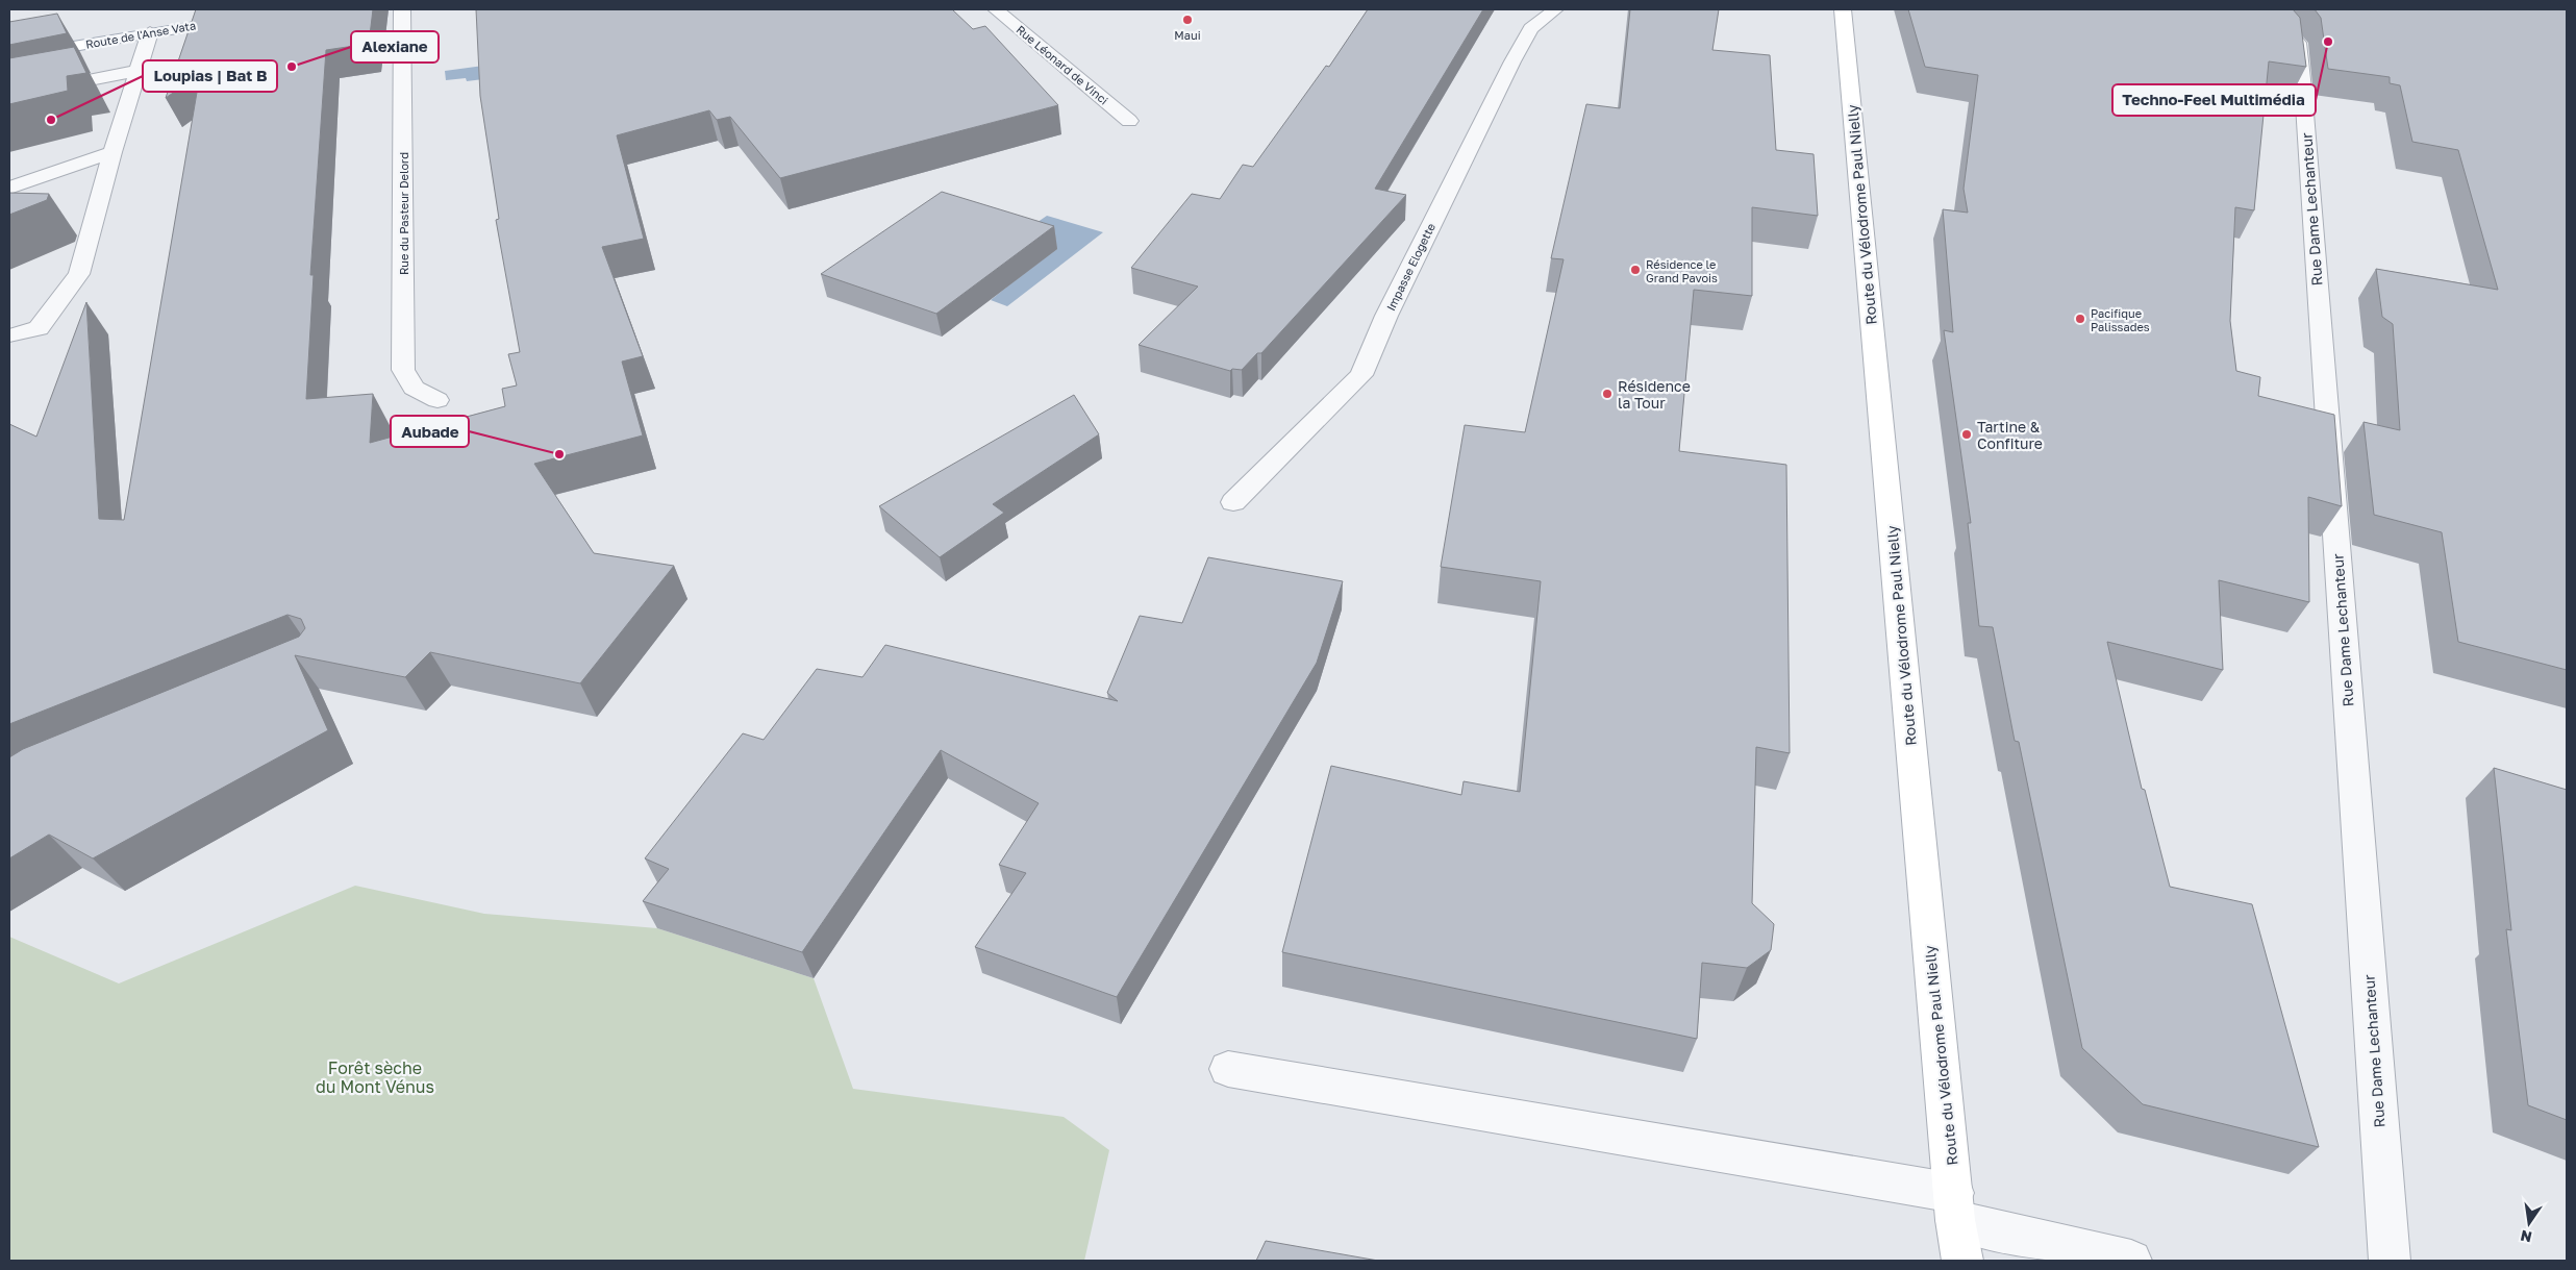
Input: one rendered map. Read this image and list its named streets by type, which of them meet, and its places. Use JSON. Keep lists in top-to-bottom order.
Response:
{
  "streets": {
    "street": [
      "Route de l'Anse Vata",
      "Rue Léonard de Vinci",
      "Rue Dame Lechanteur",
      "Rue du Pasteur Delord",
      "Route du Vélodrome Paul Nielly",
      "Impasse Elogette"
    ]
  },
  "parks": ["Forêt sèche du Mont Vénus"],
  "places": [
    "Maui",
    "Techno-Feel Multimédia",
    "Alexiane",
    "Loupias | Bat B",
    "Résidence le Grand Pavois",
    "Pacifique Palissades",
    "Résidence la Tour",
    "Tartine & Confiture",
    "Aubade"
  ],
  "north": "bottom"
}
